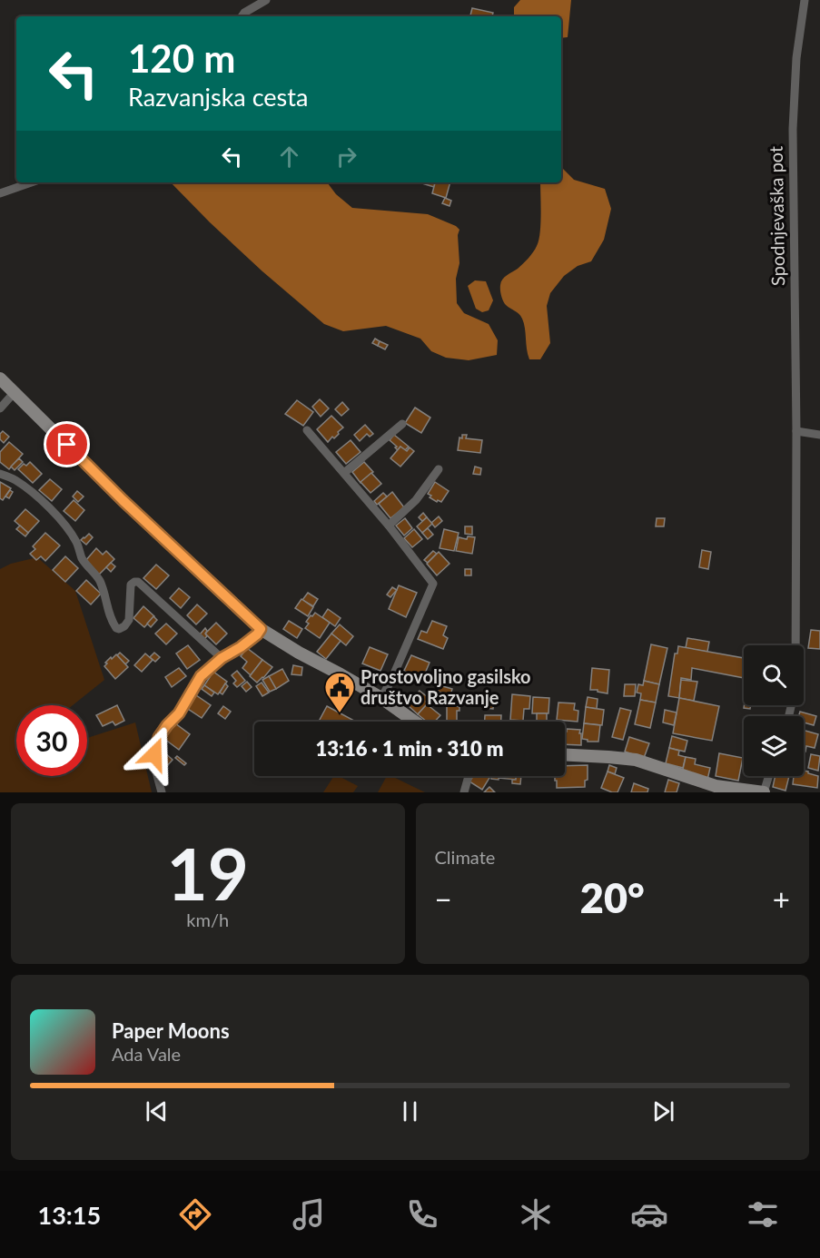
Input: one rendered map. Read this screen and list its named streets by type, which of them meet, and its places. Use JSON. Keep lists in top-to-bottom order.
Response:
{
  "streets": {
    "street": ["Spodnjevaška pot"]
  },
  "places": {
    "public building": ["Prostovoljno gasilsko društvo Razvanje"]
  },
  "page": {
    "turn": ["120 m", "Razvanjska cesta"],
    "limit": "30",
    "trip": "13:16 · 1 min · 310 m",
    "tile": [
      ["19", "km/h"],
      "Climate"
    ],
    "heat": ["−", "20°", "+"],
    "song": ["Paper Moons", "Ada Vale"],
    "tabs": "13:15"
  }
}
